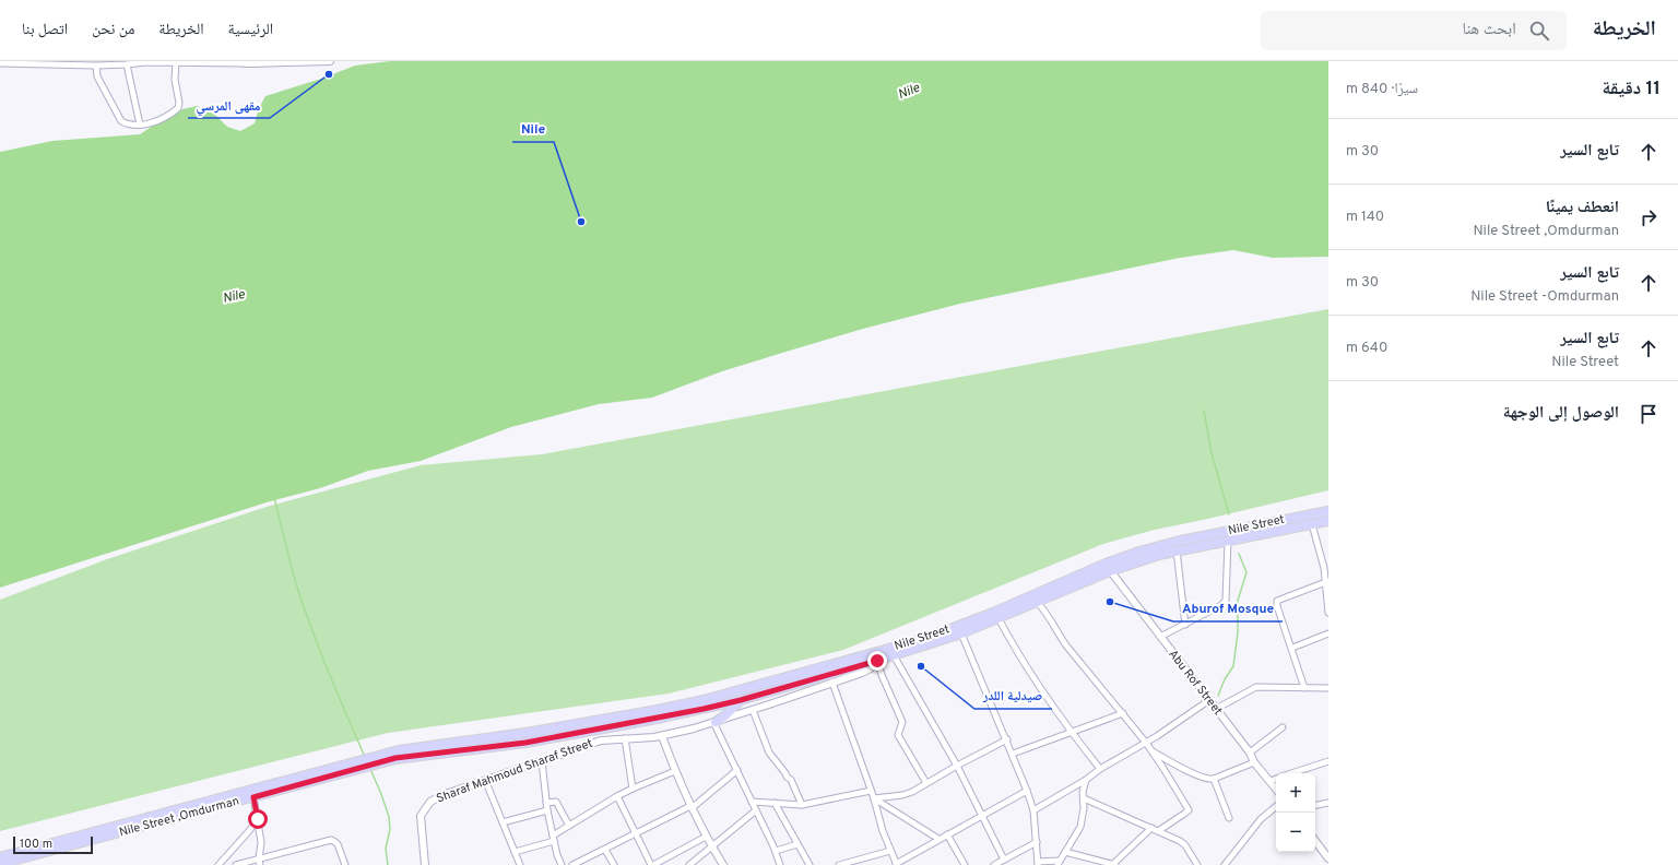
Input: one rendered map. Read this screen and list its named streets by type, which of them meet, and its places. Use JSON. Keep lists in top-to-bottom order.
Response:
{
  "streets": {
    "main road": ["Nile Street", "Nile Street ,Omdurman"],
    "street": ["Abu Rof Street", "Sharaf Mahmoud Sharaf Street"]
  },
  "crossings": [
    ["Nile Street", "Abu Rof Street"],
    ["Nile Street", "Sharaf Mahmoud Sharaf Street"]
  ],
  "water": ["Nile"],
  "places": [
    "مقهى المرسي",
    "Nile",
    "Aburof Mosque",
    "صيدلية اللدر"
  ],
  "scale_bar": "100 m",
  "page": {
    "header": "الخريطة",
    "search": "ابحث هنا",
    "nav": [
      "الرئيسية",
      "الخريطة",
      "من نحن",
      "اتصل بنا"
    ],
    "heading": ["11 دقيقة", "سيرًا · 840 m"],
    "list": [
      ["تابع السير", "30 m"],
      ["انعطف يمينًا", "Nile Street ,Omdurman", "140 m"],
      ["تابع السير", "Nile Street -Omdurman", "30 m"],
      ["تابع السير", "Nile Street", "640 m"],
      "الوصول إلى الوجهة"
    ],
    "map_buttons": ["+", "−"],
    "scale": "100 m"
  }
}
